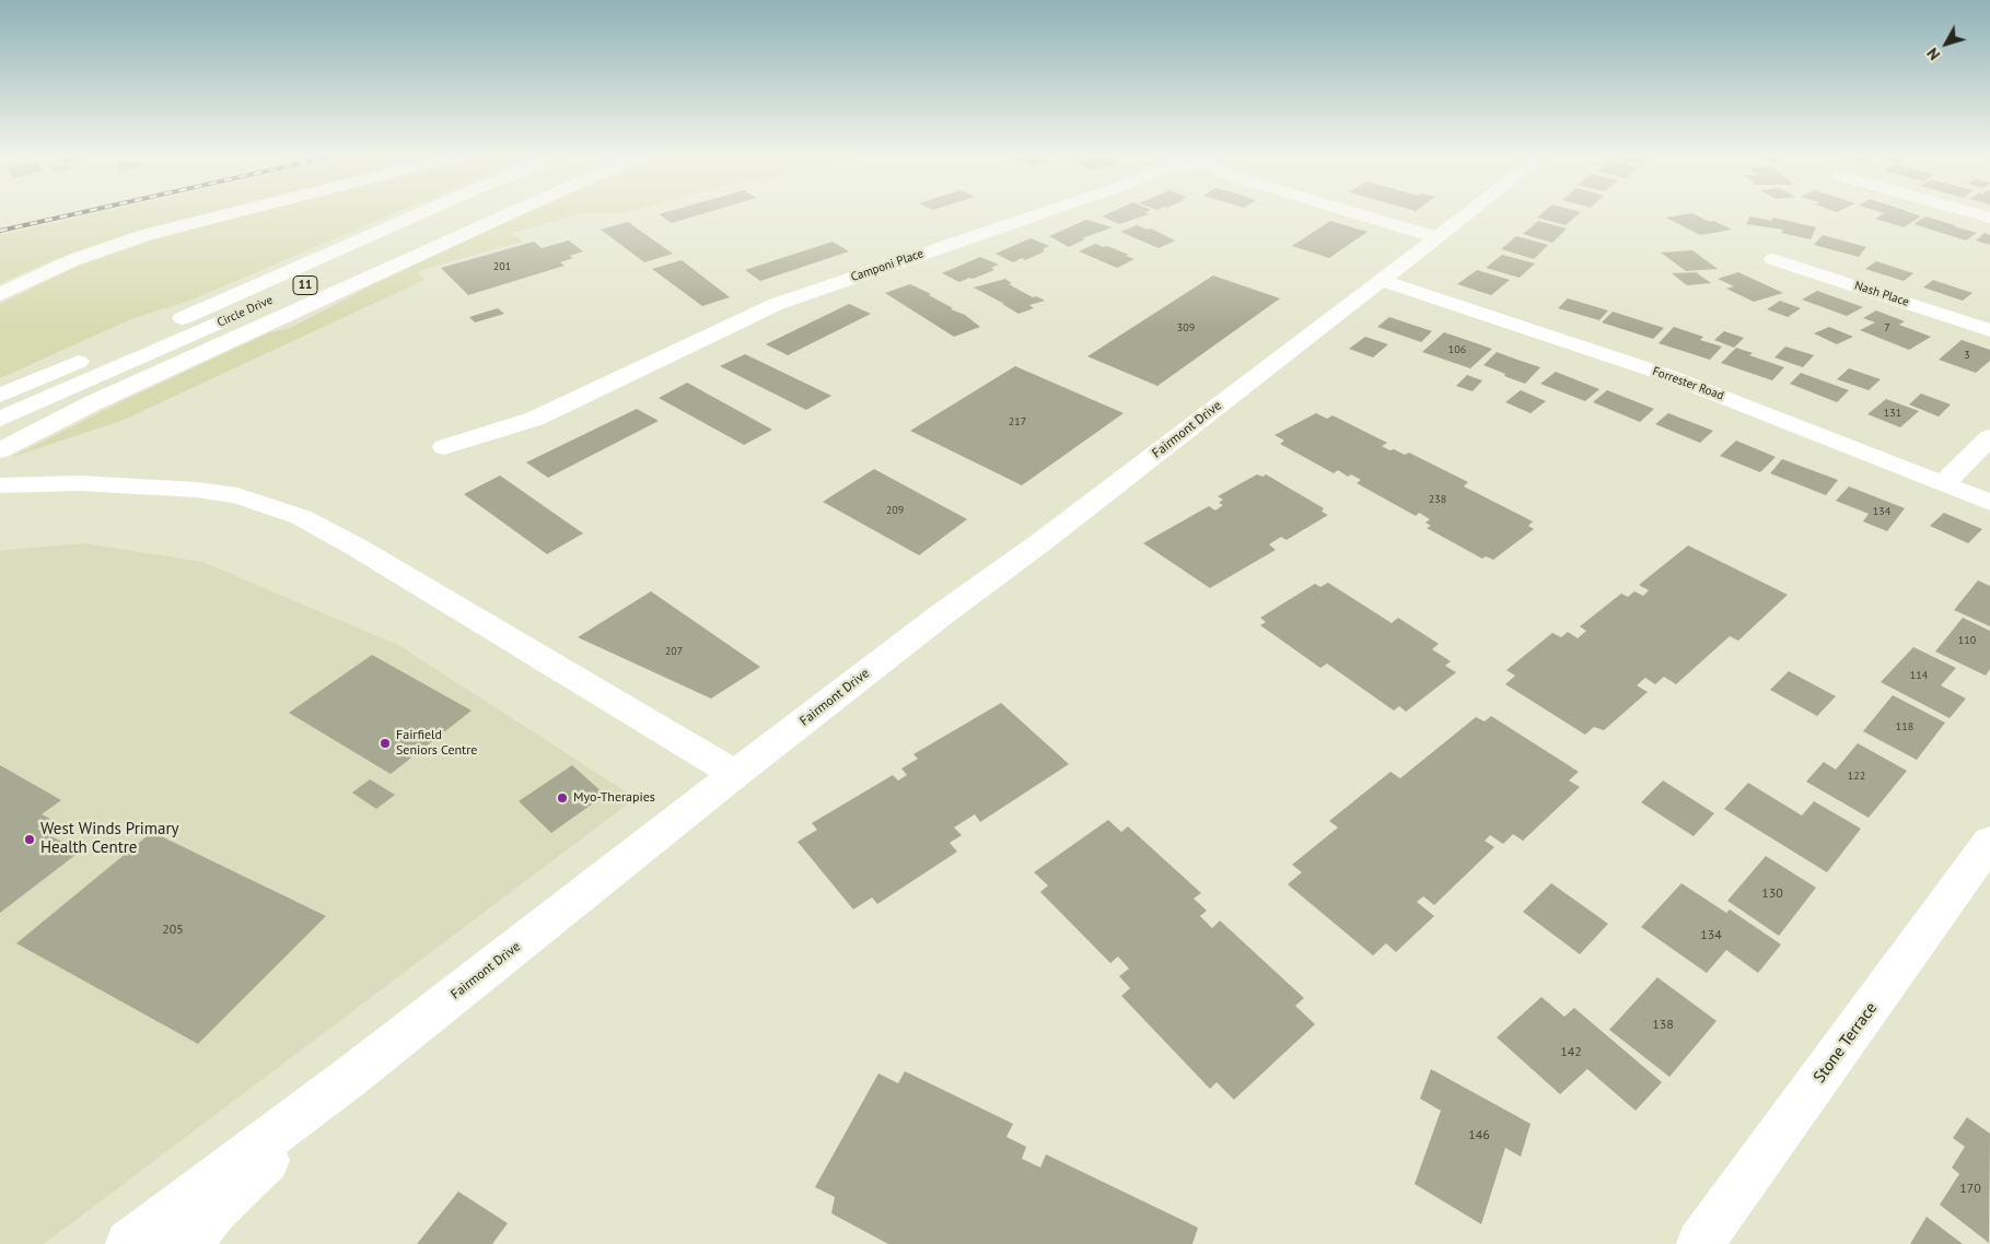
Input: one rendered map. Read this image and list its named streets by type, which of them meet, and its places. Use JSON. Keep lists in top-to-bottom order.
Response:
{
  "streets": {
    "main road": [
      "Camponi Place",
      "11",
      "Nash Place",
      "Circle Drive",
      "Forrester Road",
      "Fairmont Drive",
      "Stone Terrace"
    ]
  },
  "crossings": [
    ["Camponi Place", "Fairmont Drive"],
    ["Forrester Road", "Fairmont Drive"]
  ],
  "places": ["Fairfield Seniors Centre", "Myo-Therapies", "West Winds Primary Health Centre"],
  "house_numbers": [
    "201",
    "309",
    "7",
    "106",
    "3",
    "131",
    "217",
    "238",
    "209",
    "134",
    "110",
    "207",
    "114",
    "118",
    "122",
    "130",
    "205",
    "134",
    "138",
    "142",
    "146",
    "170"
  ],
  "north": "bottom left"
}
